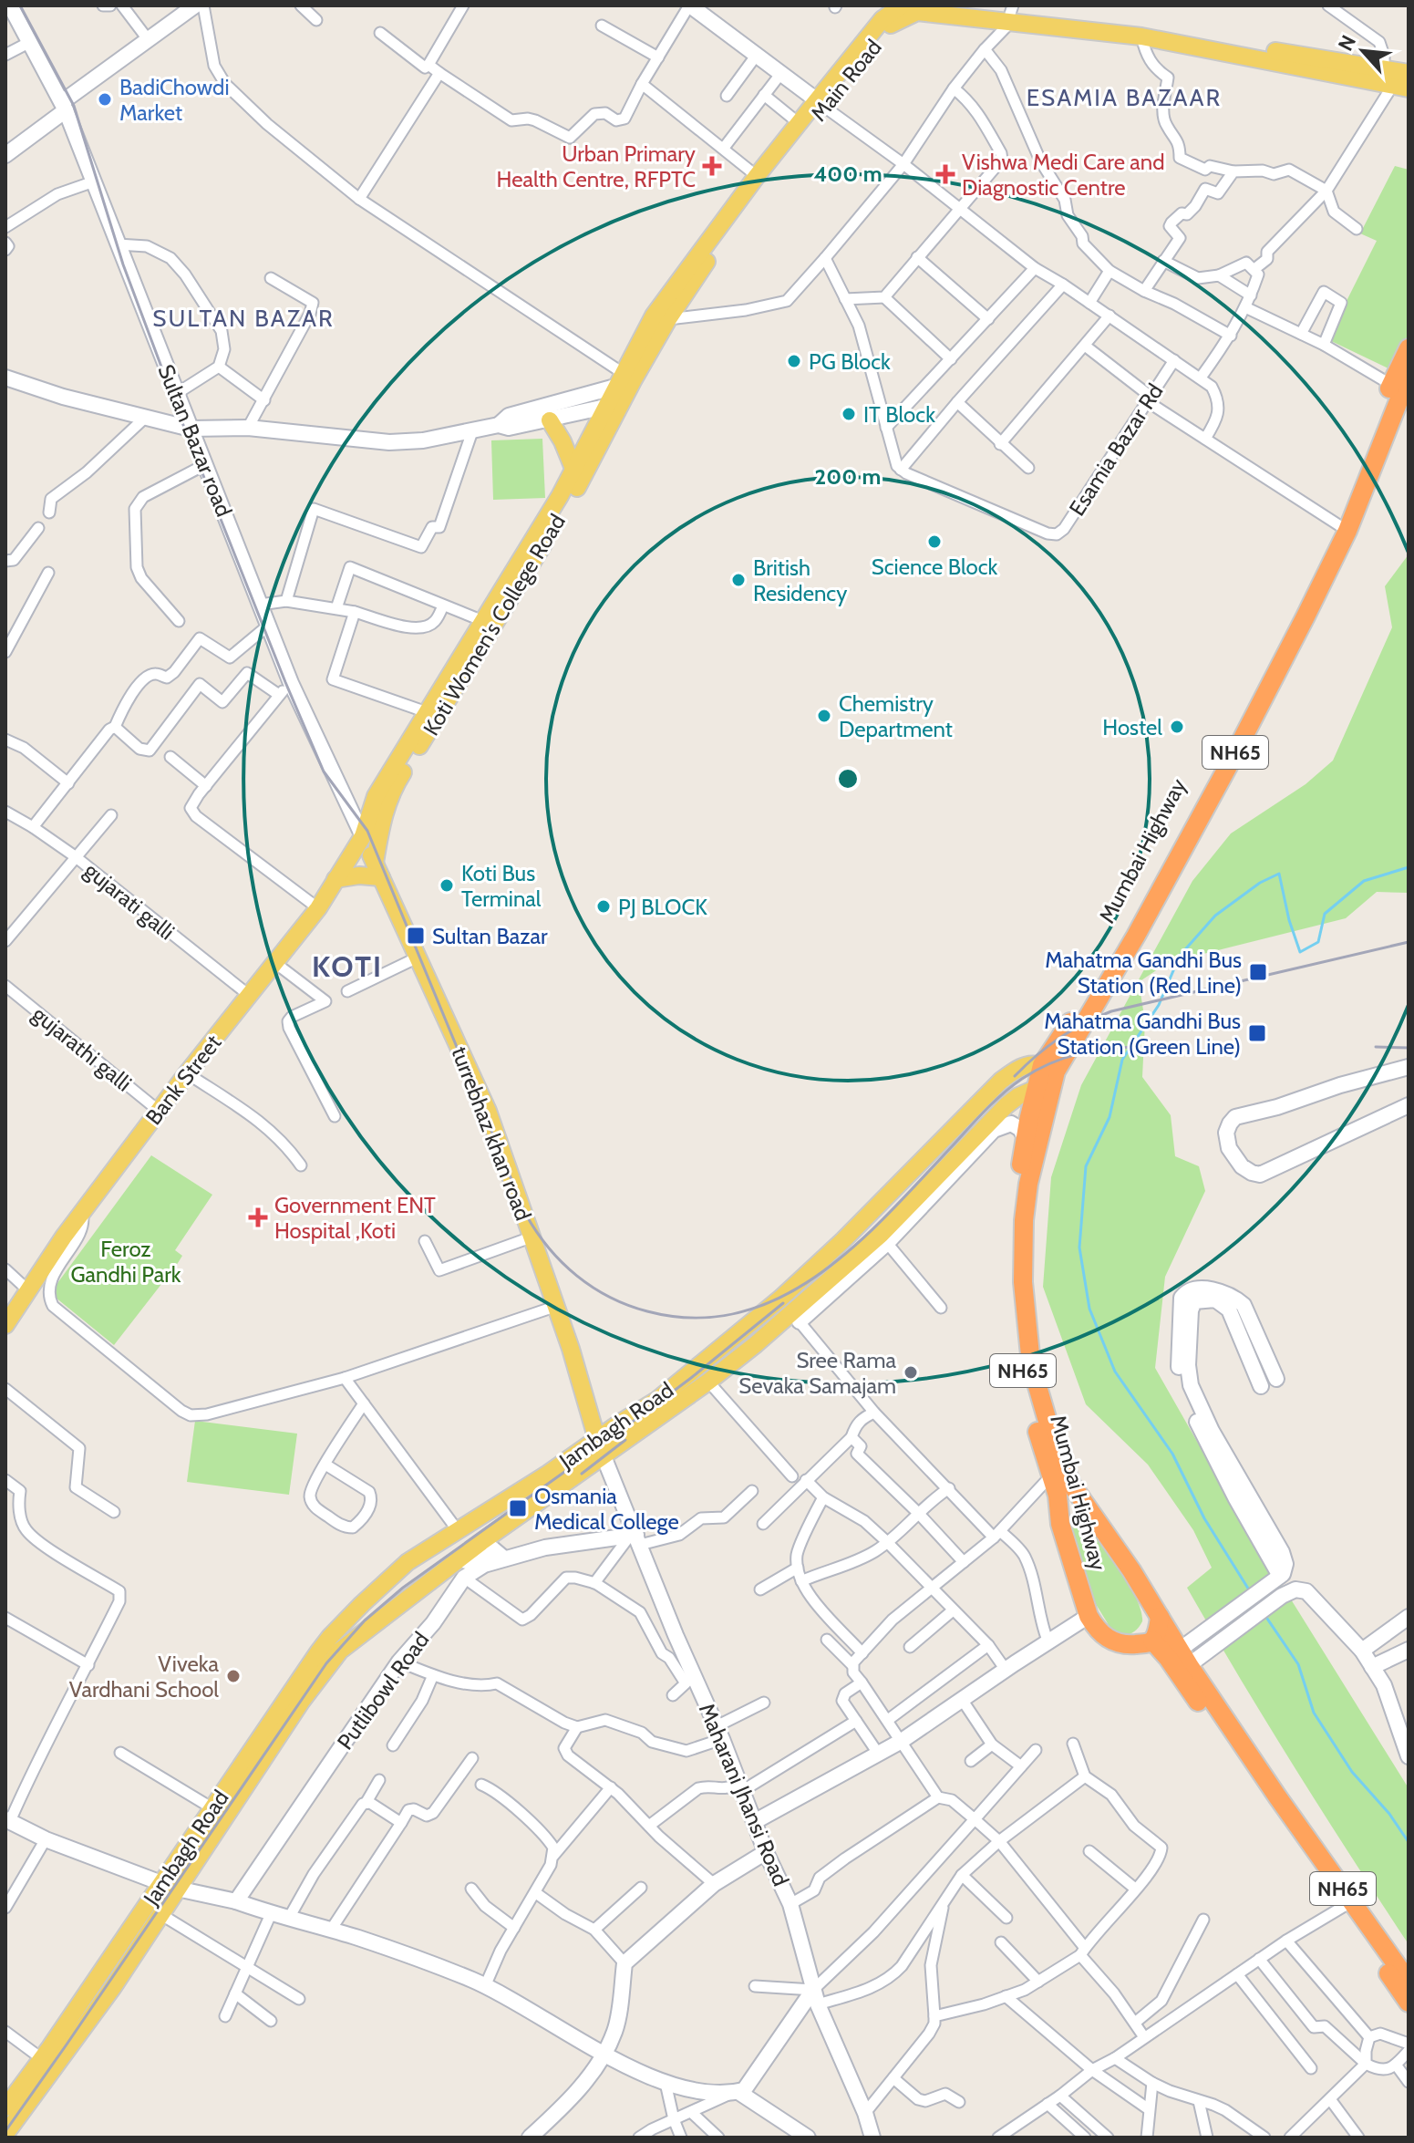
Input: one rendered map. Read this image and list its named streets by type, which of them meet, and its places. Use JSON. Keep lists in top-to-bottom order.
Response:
{
  "streets": {
    "highway": ["NH65", "Mumbai Highway"],
    "main road": [
      "Main Road",
      "Koti Women's College Road",
      "Bank Street",
      "turrebhaz khan road",
      "Jambagh Road"
    ],
    "street": [
      "Sultan Bazar road",
      "Esamia Bazar Rd",
      "gujarati galli",
      "gujarathi galli",
      "Putlibowl Road",
      "Maharani Jhansi Road"
    ]
  },
  "crossings": [
    ["Main Road", "Koti Women's College Road"],
    ["Sultan Bazar road", "Koti Women's College Road"],
    ["Sultan Bazar road", "Bank Street"],
    ["Sultan Bazar road", "turrebhaz khan road"],
    ["Koti Women's College Road", "Bank Street"],
    ["Koti Women's College Road", "turrebhaz khan road"],
    ["Mumbai Highway", "Jambagh Road"],
    ["gujarati galli", "Bank Street"],
    ["gujarathi galli", "Bank Street"],
    ["Bank Street", "turrebhaz khan road"],
    ["turrebhaz khan road", "Jambagh Road"],
    ["turrebhaz khan road", "Maharani Jhansi Road"],
    ["Jambagh Road", "Maharani Jhansi Road"],
    ["Putlibowl Road", "Maharani Jhansi Road"]
  ],
  "districts": ["ESAMIA BAZAAR", "SULTAN BAZAR", "KOTI"],
  "parks": ["Feroz Gandhi Park"],
  "places": {
    "other": [
      "BadiChowdi Market",
      "PG Block",
      "IT Block",
      "Science Block",
      "British Residency",
      "Chemistry Department",
      "Hostel",
      "Koti Bus Terminal",
      "PJ BLOCK",
      "Sree Rama Sevaka Samajam",
      "Viveka Vardhani School"
    ],
    "health": ["Urban Primary Health Centre, RFPTC", "Vishwa Medi Care and Diagnostic Centre", "Government ENT Hospital ,Koti"],
    "transit": [
      "Sultan Bazar",
      "Mahatma Gandhi Bus Station (Red Line)",
      "Mahatma Gandhi Bus Station (Green Line)",
      "Osmania Medical College"
    ]
  },
  "north": "top left",
  "rings": ["400 m", "200 m"]
}
